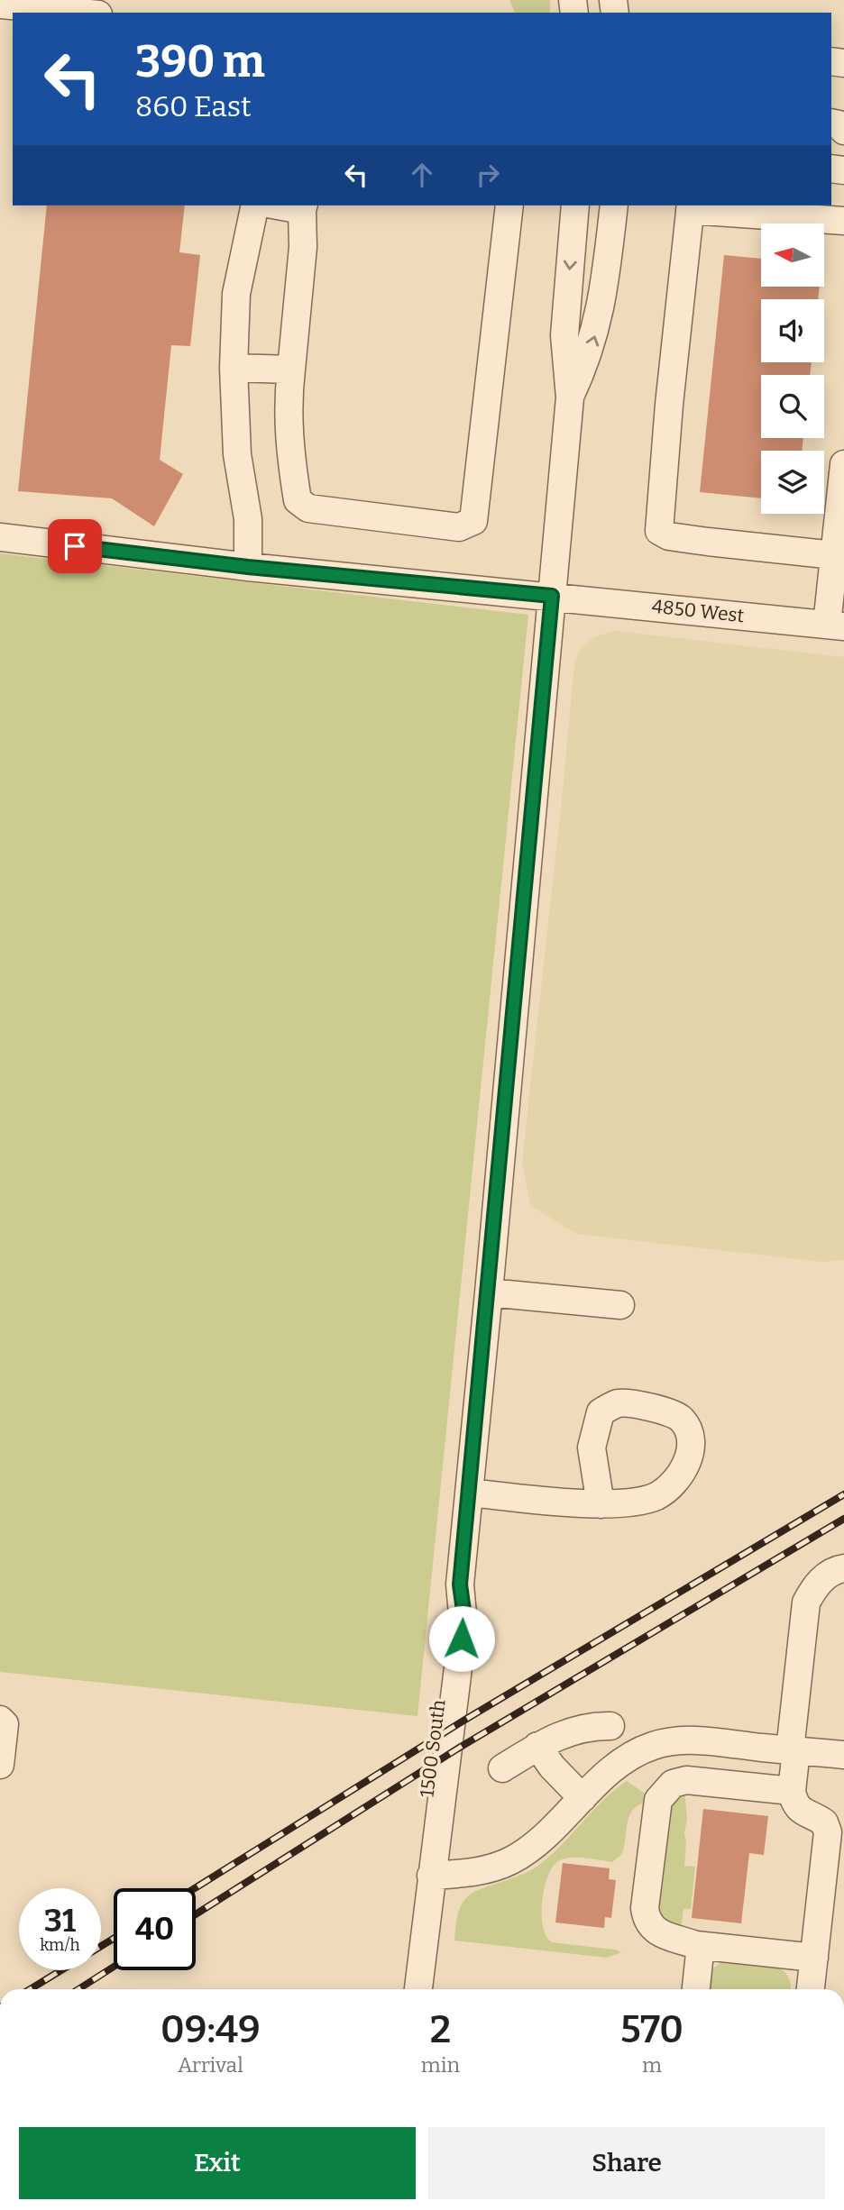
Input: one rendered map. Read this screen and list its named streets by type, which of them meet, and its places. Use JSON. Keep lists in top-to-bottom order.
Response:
{
  "streets": {
    "street": ["4850 West", "1500 South"]
  },
  "crossings": [
    ["4850 West", "1500 South"]
  ],
  "north": "left",
  "page": {
    "turn": ["390 m", "860 East"],
    "speed": "31 km/h",
    "limit": "40",
    "eta": [
      "09:49",
      "Arrival",
      "2",
      "min",
      "570",
      "m"
    ],
    "buttons": ["Exit", "Share"]
  }
}
